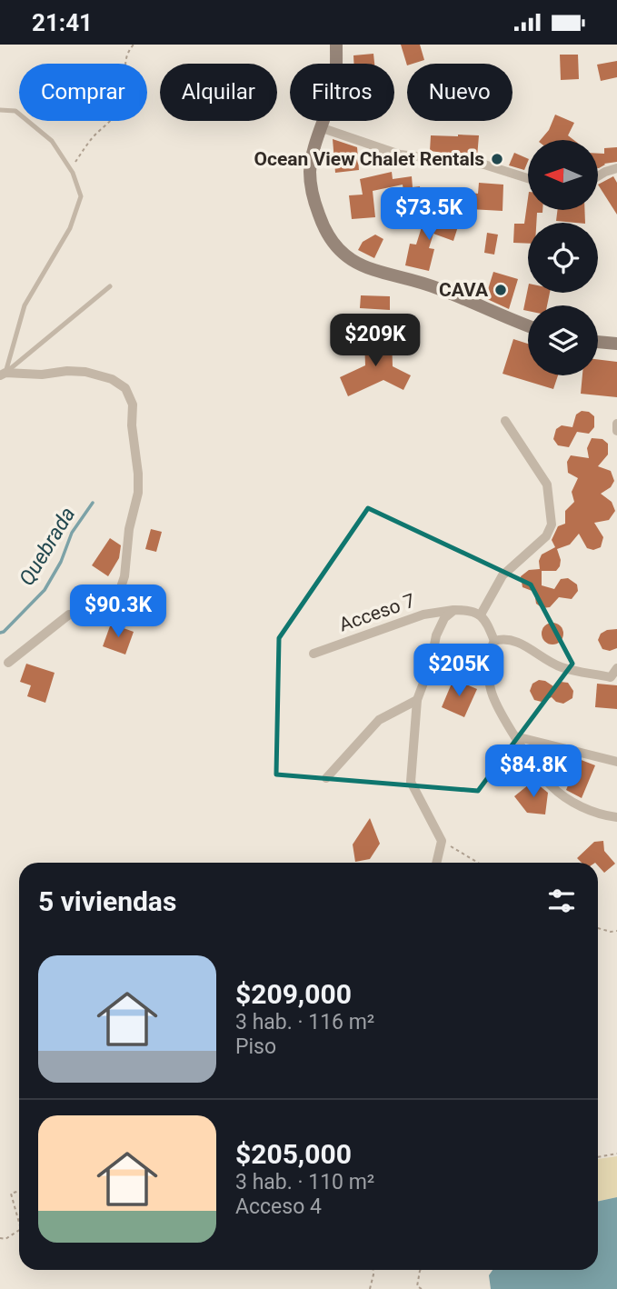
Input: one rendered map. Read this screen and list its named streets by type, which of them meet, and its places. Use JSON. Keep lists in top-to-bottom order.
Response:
{
  "streets": {
    "street": ["Acceso 7"]
  },
  "water": ["Quebrada"],
  "places": ["Ocean View Chalet Rentals", "CAVA"],
  "north": "left",
  "page": {
    "status": "21:41",
    "chip": [
      "Comprar",
      "Alquilar",
      "Filtros",
      "Nuevo"
    ],
    "price": [
      "$73.5K",
      "$209K",
      "$90.3K",
      "$205K",
      "$84.8K"
    ],
    "heading": "5 viviendas",
    "list": [
      {
        "name": "$209,000",
        "note": "3 hab. · 116 m² · Piso"
      },
      {
        "name": "$205,000",
        "note": "3 hab. · 110 m² · Acceso 4"
      }
    ]
  }
}
